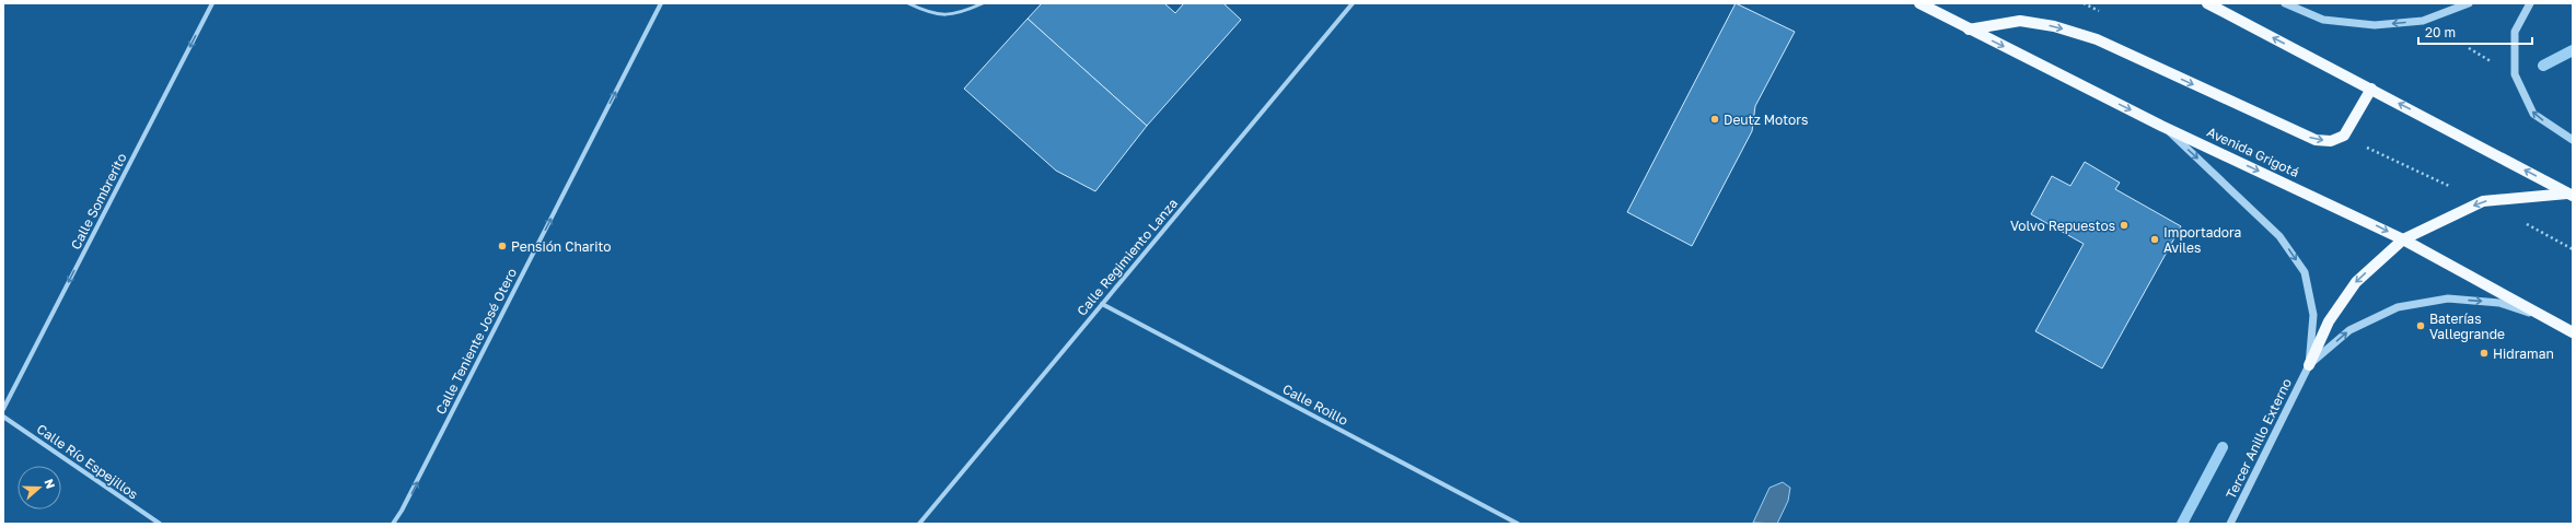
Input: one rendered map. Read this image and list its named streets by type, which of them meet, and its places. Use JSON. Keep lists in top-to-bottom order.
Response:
{
  "streets": {
    "main road": ["Avenida Grigotá"],
    "street": [
      "Calle Sombrerito",
      "Calle Regimiento Lanza",
      "Calle Teniente José Otero",
      "Calle Roillo",
      "Tercer Anillo Externo",
      "Calle Río Espejillos"
    ]
  },
  "crossings": [
    ["Avenida Grigotá", "Tercer Anillo Externo"],
    ["Calle Regimiento Lanza", "Calle Roillo"]
  ],
  "one_way": ["Avenida Grigotá", "Calle Sombrerito", "Calle Teniente José Otero"],
  "places": [
    "Deutz Motors",
    "Volvo Repuestos",
    "Importadora Aviles",
    "Pensión Charito",
    "Baterías Vallegrande",
    "Hidraman"
  ],
  "scale_bar": "20 m",
  "north": "right"
}
